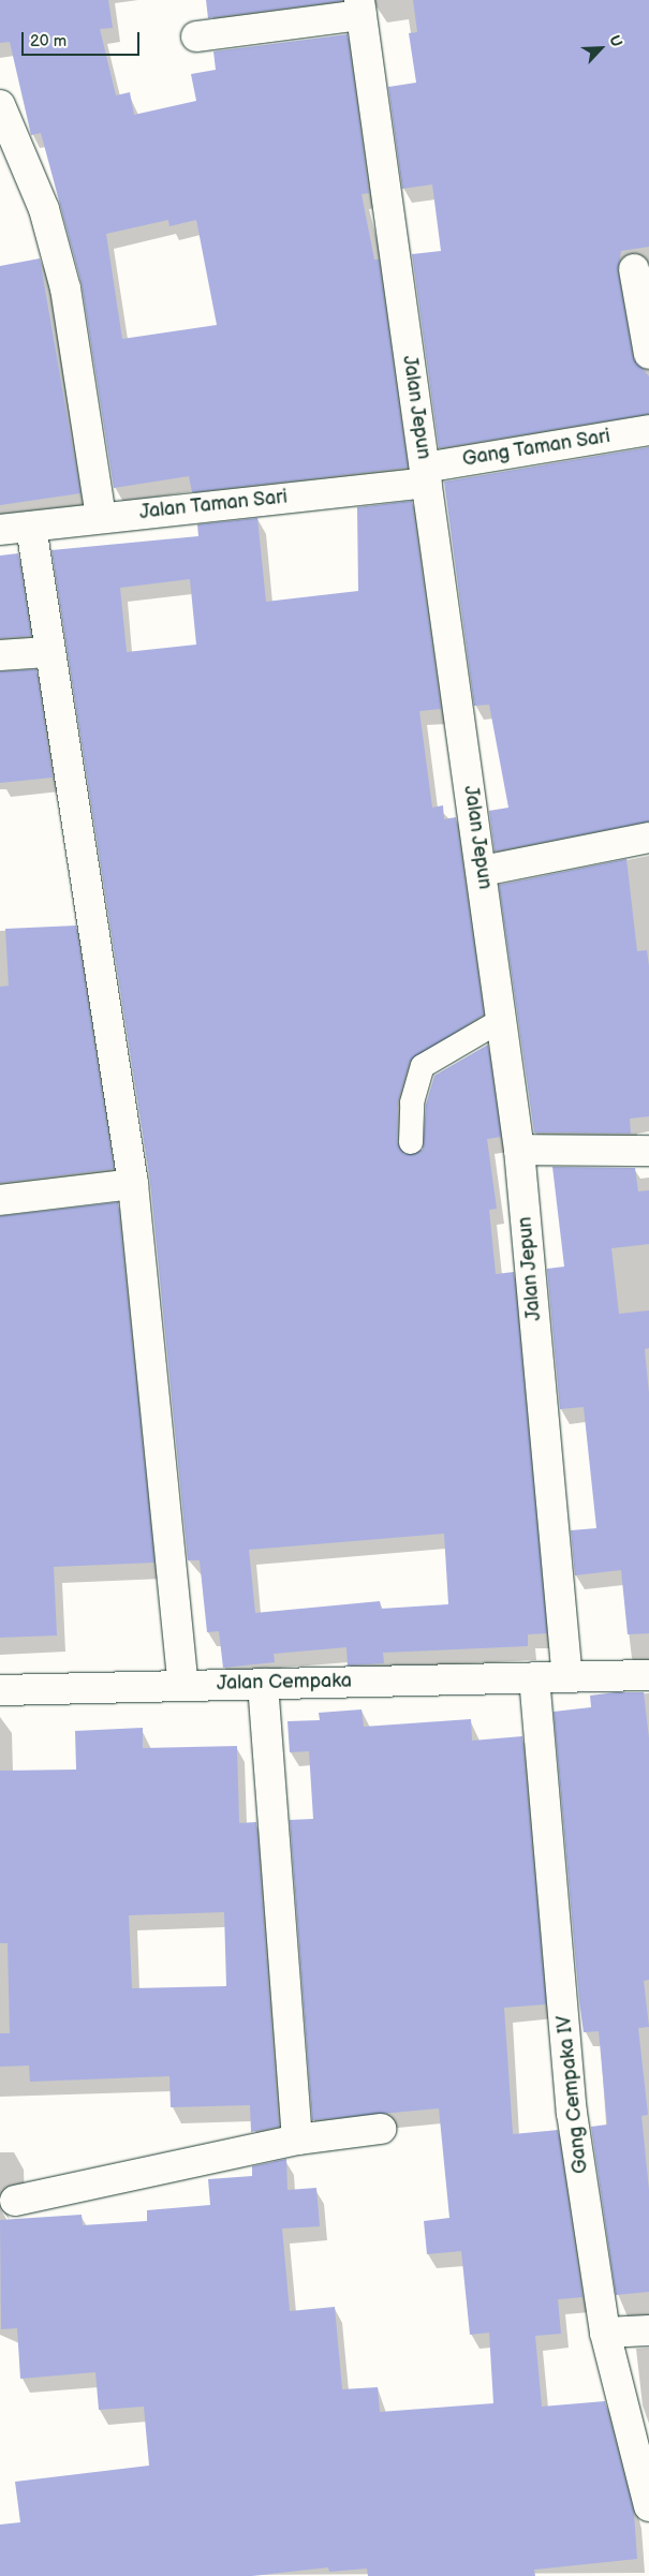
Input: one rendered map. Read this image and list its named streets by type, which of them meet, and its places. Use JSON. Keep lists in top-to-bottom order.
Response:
{
  "streets": {
    "street": [
      "Jalan Jepun",
      "Gang Taman Sari",
      "Jalan Taman Sari",
      "Jalan Cempaka",
      "Gang Cempaka IV"
    ]
  },
  "crossings": [
    ["Jalan Jepun", "Gang Taman Sari"],
    ["Jalan Jepun", "Jalan Taman Sari"],
    ["Jalan Jepun", "Jalan Cempaka"],
    ["Gang Taman Sari", "Jalan Taman Sari"],
    ["Jalan Cempaka", "Gang Cempaka IV"]
  ],
  "scale_bar": "20 m",
  "north": "top right"
}
